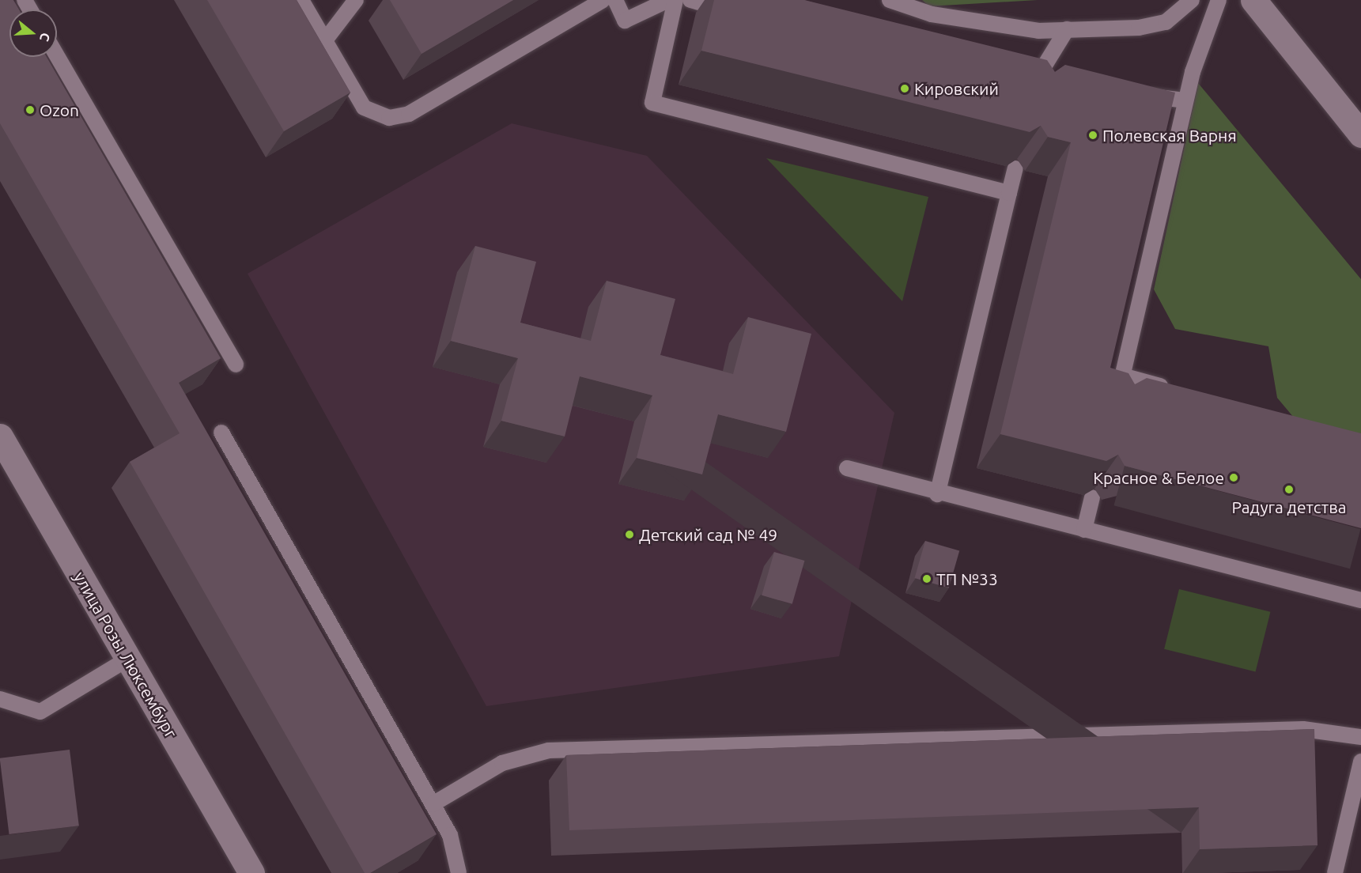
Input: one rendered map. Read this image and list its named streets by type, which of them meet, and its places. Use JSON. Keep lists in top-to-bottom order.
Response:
{
  "streets": {
    "street": ["улица Розы Люксембург"]
  },
  "places": [
    "Кировский",
    "Ozon",
    "Полевская Варня",
    "Красное & Белое",
    "Радуга детства",
    "Детский сад № 49",
    "ТП №33"
  ],
  "north": "right"
}
